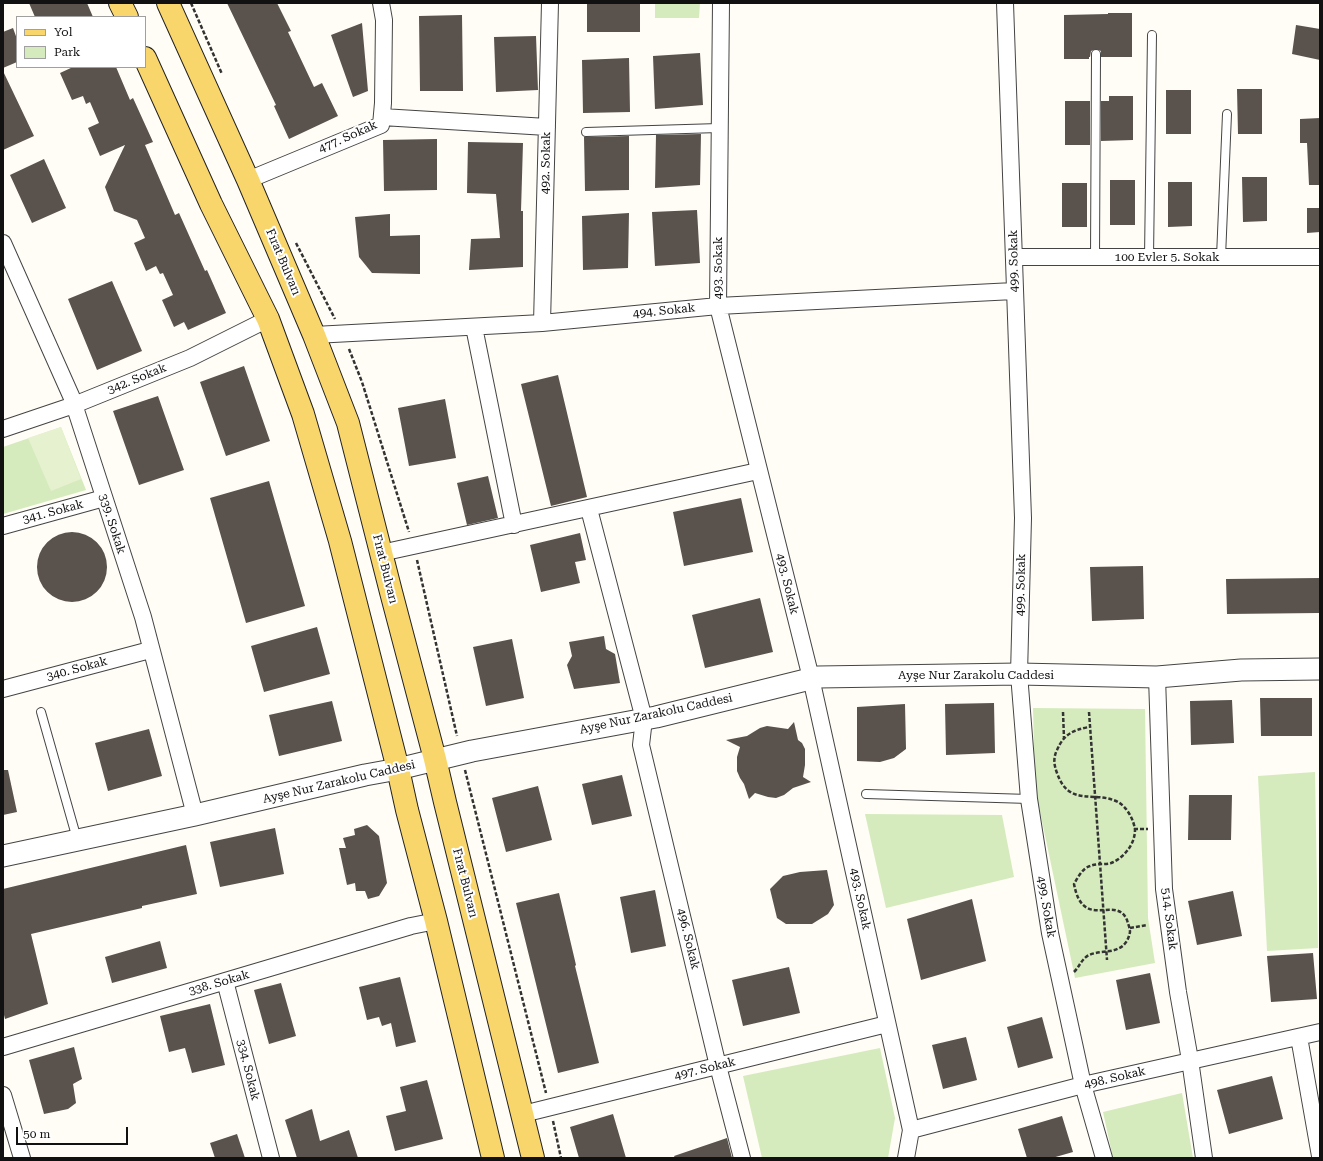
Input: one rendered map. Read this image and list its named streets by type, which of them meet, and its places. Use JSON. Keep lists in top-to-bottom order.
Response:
{
  "streets": {
    "main road": ["Fırat Bulvarı"],
    "street": [
      "477. Sokak",
      "492. Sokak",
      "100 Evler 5. Sokak",
      "499. Sokak",
      "493. Sokak",
      "494. Sokak",
      "342. Sokak",
      "341. Sokak",
      "339. Sokak",
      "340. Sokak",
      "Ayşe Nur Zarakolu Caddesi",
      "514. Sokak",
      "496. Sokak",
      "338. Sokak",
      "497. Sokak",
      "334. Sokak",
      "498. Sokak"
    ]
  },
  "crossings": [
    ["477. Sokak", "Fırat Bulvarı"],
    ["492. Sokak", "494. Sokak"],
    ["100 Evler 5. Sokak", "499. Sokak"],
    ["499. Sokak", "494. Sokak"],
    ["499. Sokak", "Ayşe Nur Zarakolu Caddesi"],
    ["499. Sokak", "498. Sokak"],
    ["Fırat Bulvarı", "494. Sokak"],
    ["Fırat Bulvarı", "Ayşe Nur Zarakolu Caddesi"],
    ["Fırat Bulvarı", "497. Sokak"],
    ["493. Sokak", "494. Sokak"],
    ["493. Sokak", "Ayşe Nur Zarakolu Caddesi"],
    ["493. Sokak", "497. Sokak"],
    ["493. Sokak", "498. Sokak"],
    ["342. Sokak", "339. Sokak"],
    ["341. Sokak", "339. Sokak"],
    ["339. Sokak", "340. Sokak"],
    ["339. Sokak", "Ayşe Nur Zarakolu Caddesi"],
    ["Ayşe Nur Zarakolu Caddesi", "514. Sokak"],
    ["Ayşe Nur Zarakolu Caddesi", "496. Sokak"],
    ["514. Sokak", "498. Sokak"],
    ["496. Sokak", "497. Sokak"],
    ["338. Sokak", "334. Sokak"]
  ],
  "legend": ["Yol", "Park"],
  "scale_bar": "50 m"
}
